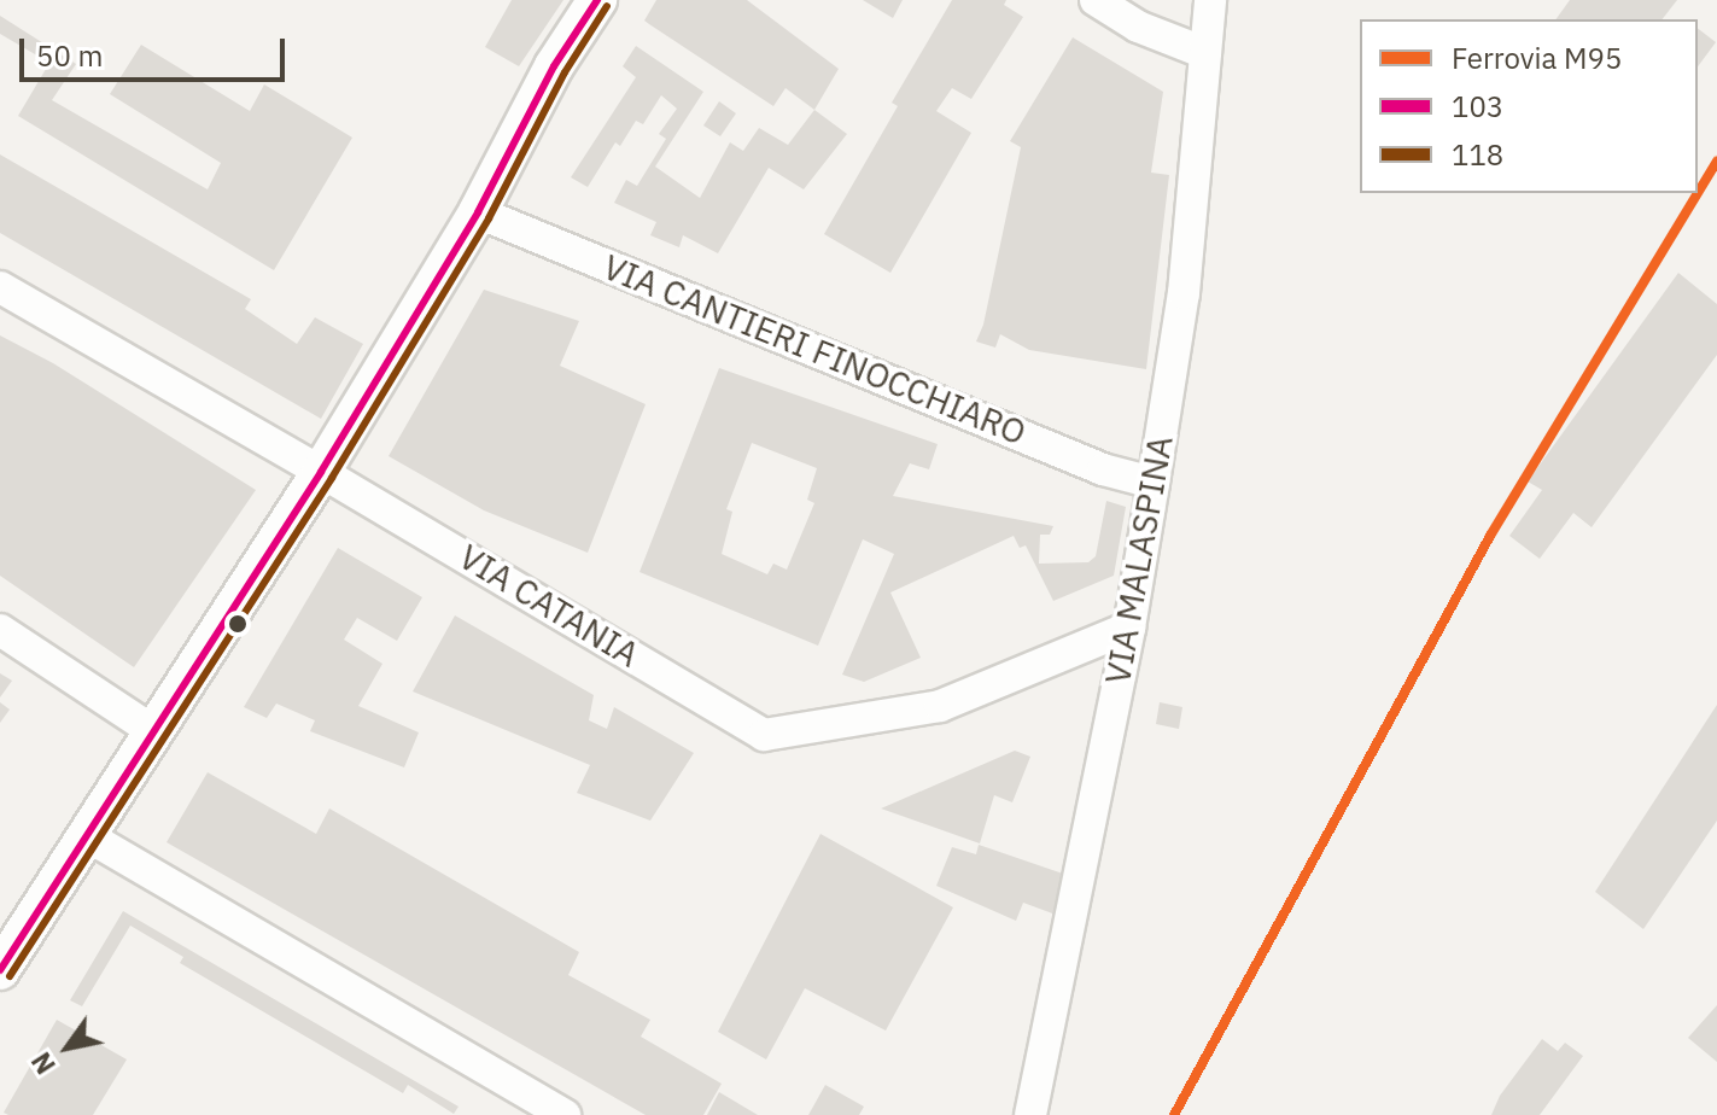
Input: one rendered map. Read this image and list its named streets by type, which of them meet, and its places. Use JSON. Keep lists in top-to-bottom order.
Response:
{
  "streets": {
    "street": ["VIA CANTIERI FINOCCHIARO", "VIA MALASPINA", "VIA CATANIA"]
  },
  "crossings": [
    ["VIA CANTIERI FINOCCHIARO", "VIA MALASPINA"],
    ["VIA MALASPINA", "VIA CATANIA"]
  ],
  "lines": ["transit line 103", "transit line 118", "rail line M95"],
  "legend": ["Ferrovia M95", "103", "118"],
  "scale_bar": "50 m",
  "north": "bottom left"
}
